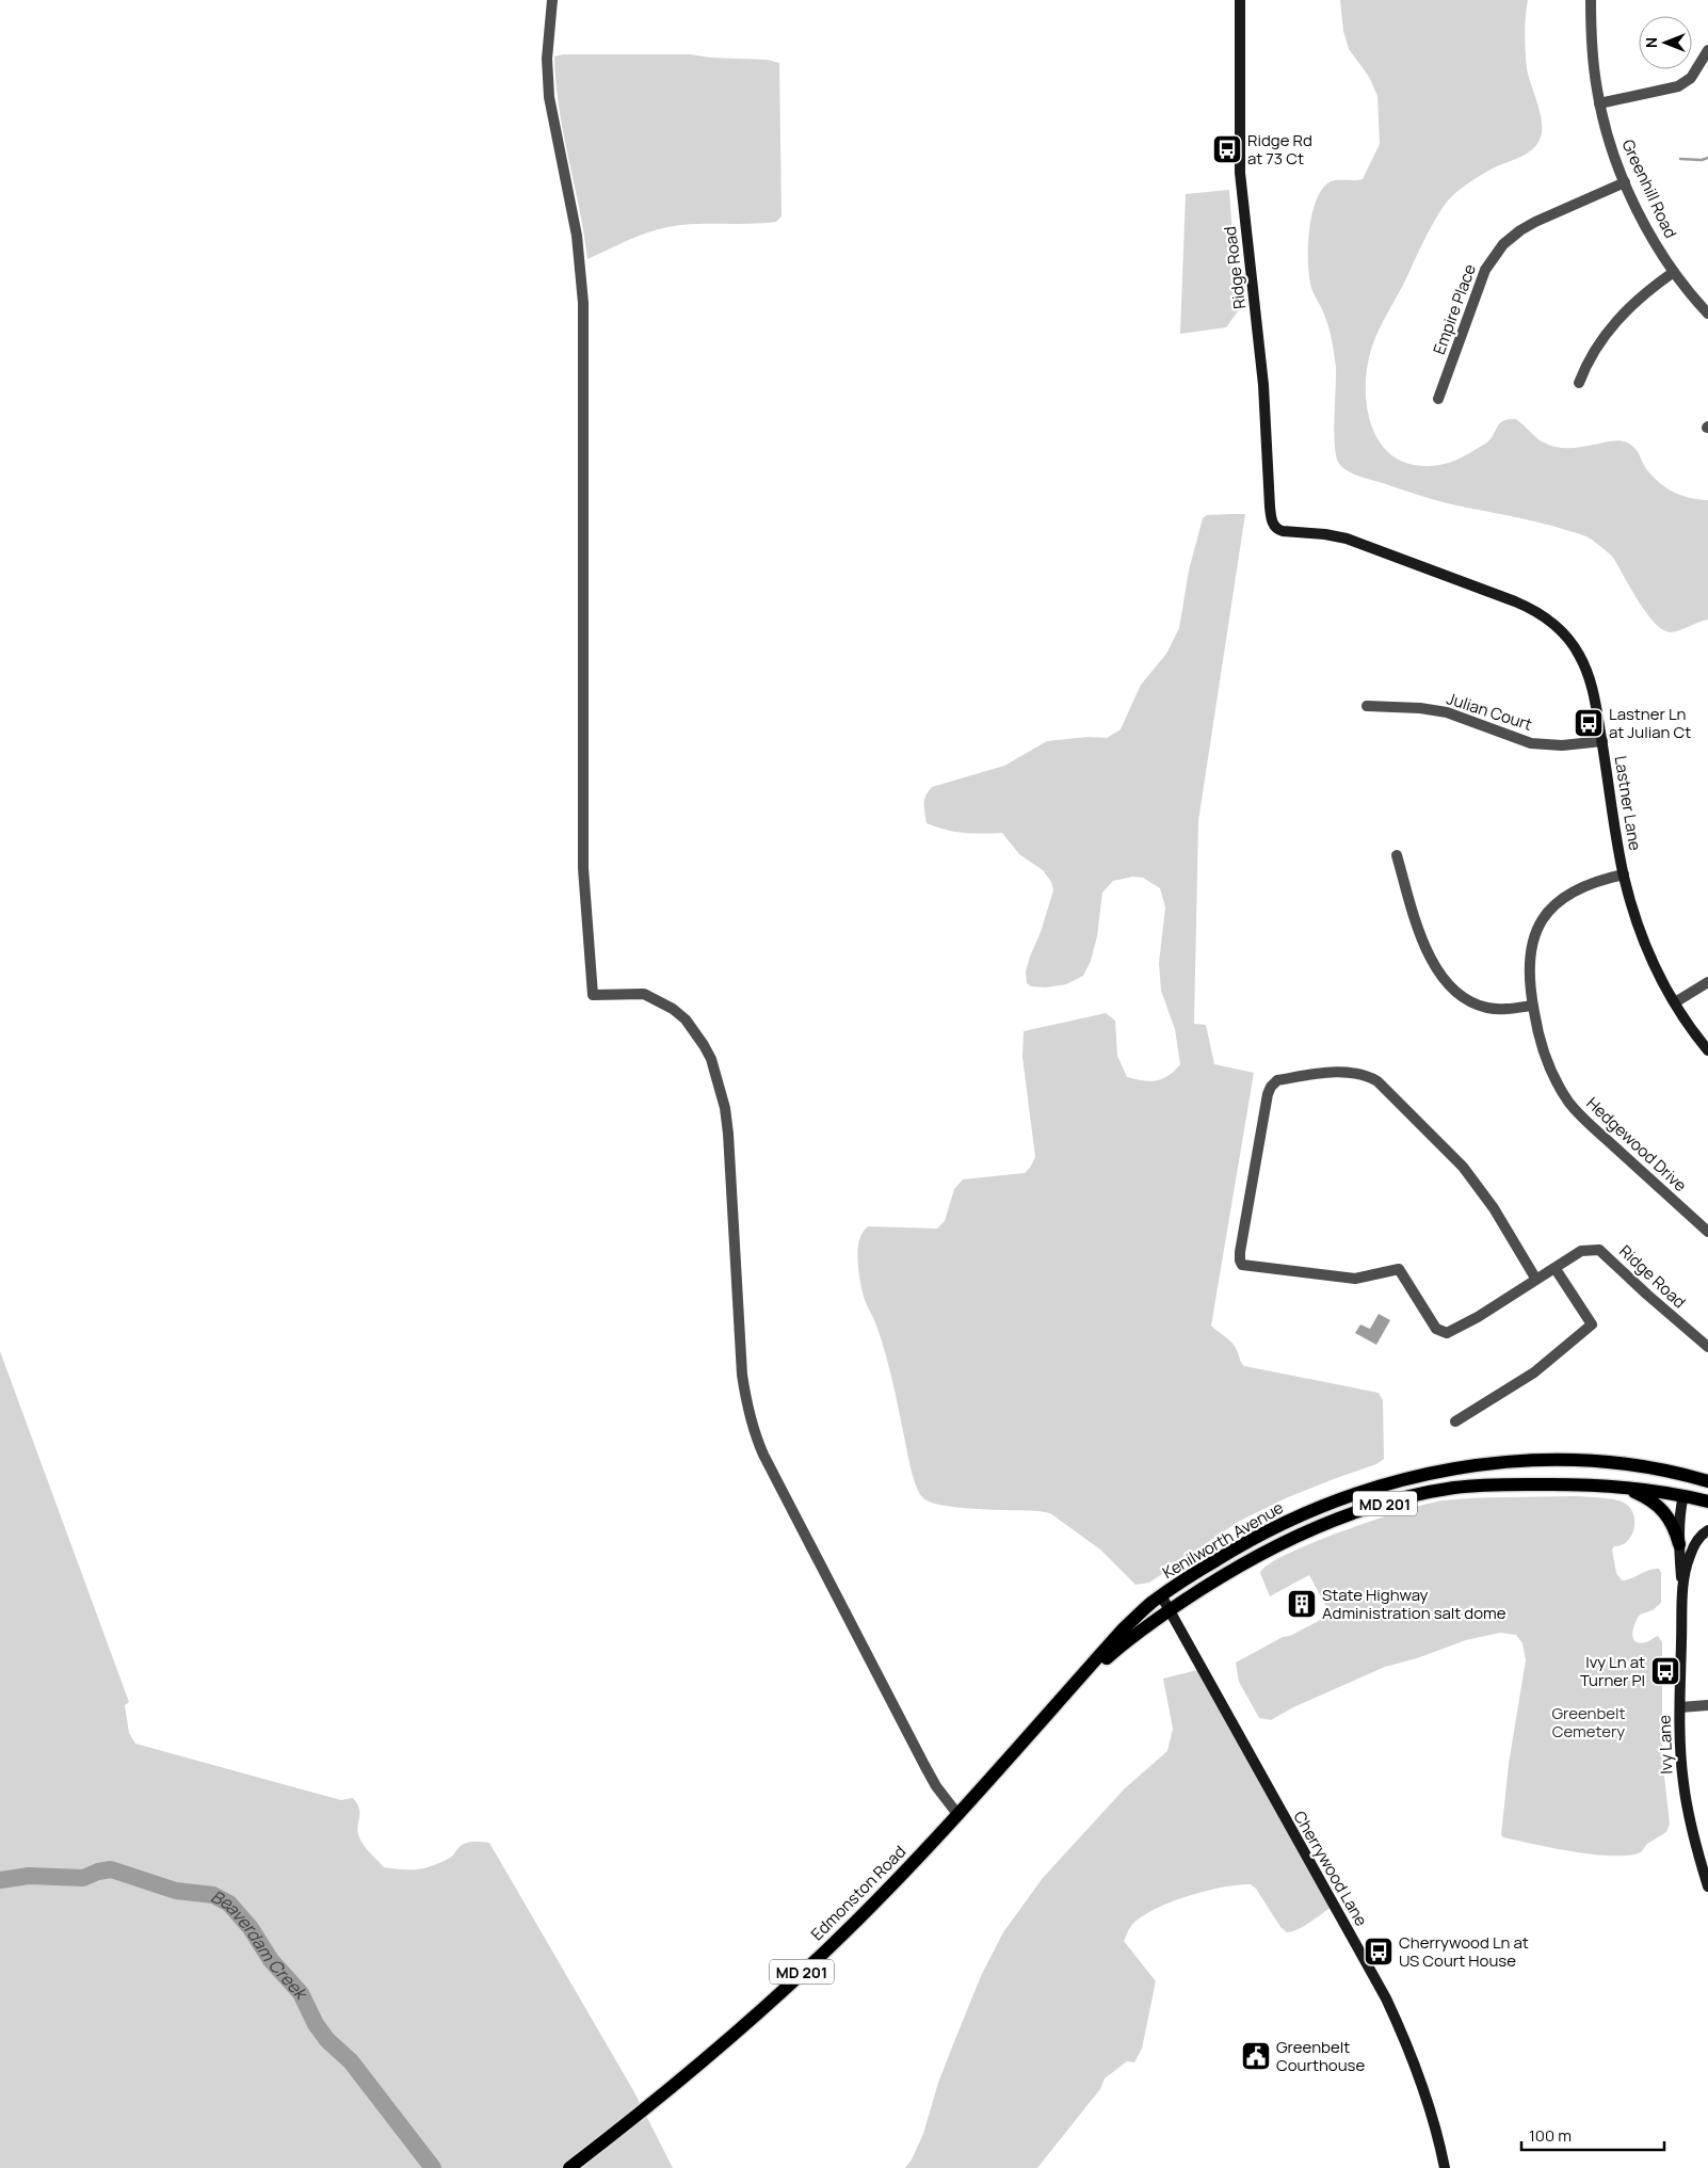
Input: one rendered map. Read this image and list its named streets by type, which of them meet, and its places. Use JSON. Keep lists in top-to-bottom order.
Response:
{
  "streets": {
    "main road": ["MD 201", "Kenilworth Avenue", "Edmonston Road"],
    "street": [
      "Greenhill Road",
      "Ridge Road",
      "Empire Place",
      "Julian Court",
      "Lastner Lane",
      "Hedgewood Drive",
      "Ivy Lane",
      "Cherrywood Lane"
    ]
  },
  "crossings": [
    ["Greenhill Road", "Empire Place"],
    ["Ridge Road", "Lastner Lane"],
    ["Julian Court", "Lastner Lane"],
    ["Lastner Lane", "Hedgewood Drive"],
    ["Kenilworth Avenue", "Ivy Lane"],
    ["Kenilworth Avenue", "Cherrywood Lane"],
    ["Kenilworth Avenue", "Edmonston Road"],
    ["Cherrywood Lane", "Edmonston Road"]
  ],
  "water": ["Beaverdam Creek"],
  "parks": ["Greenbelt Cemetery"],
  "places": {
    "bus stop": [
      "Ridge Rd at 73 Ct",
      "Lastner Ln at Julian Ct",
      "Ivy Ln at Turner Pl",
      "Cherrywood Ln at US Court House"
    ],
    "building": ["State Highway Administration salt dome"],
    "public building": ["Greenbelt Courthouse"]
  },
  "scale_bar": "100 m",
  "north": "left"
}
